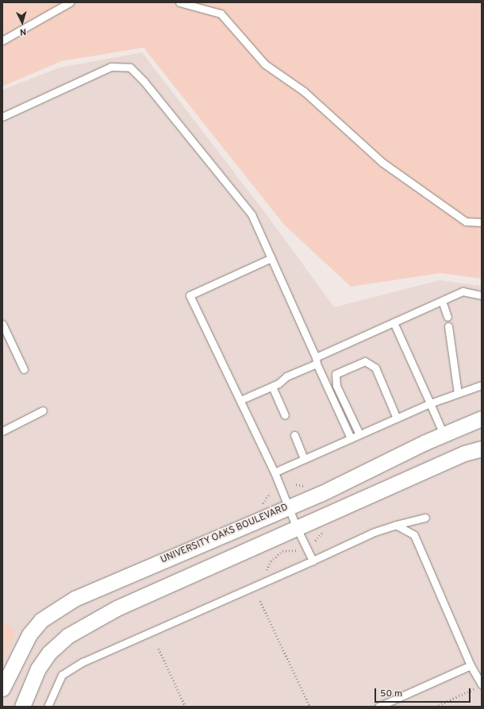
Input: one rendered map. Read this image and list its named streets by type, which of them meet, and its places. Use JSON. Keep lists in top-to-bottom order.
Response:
{
  "streets": {
    "street": ["UNIVERSITY OAKS BOULEVARD"]
  },
  "scale_bar": "50 m",
  "north": "bottom"
}
